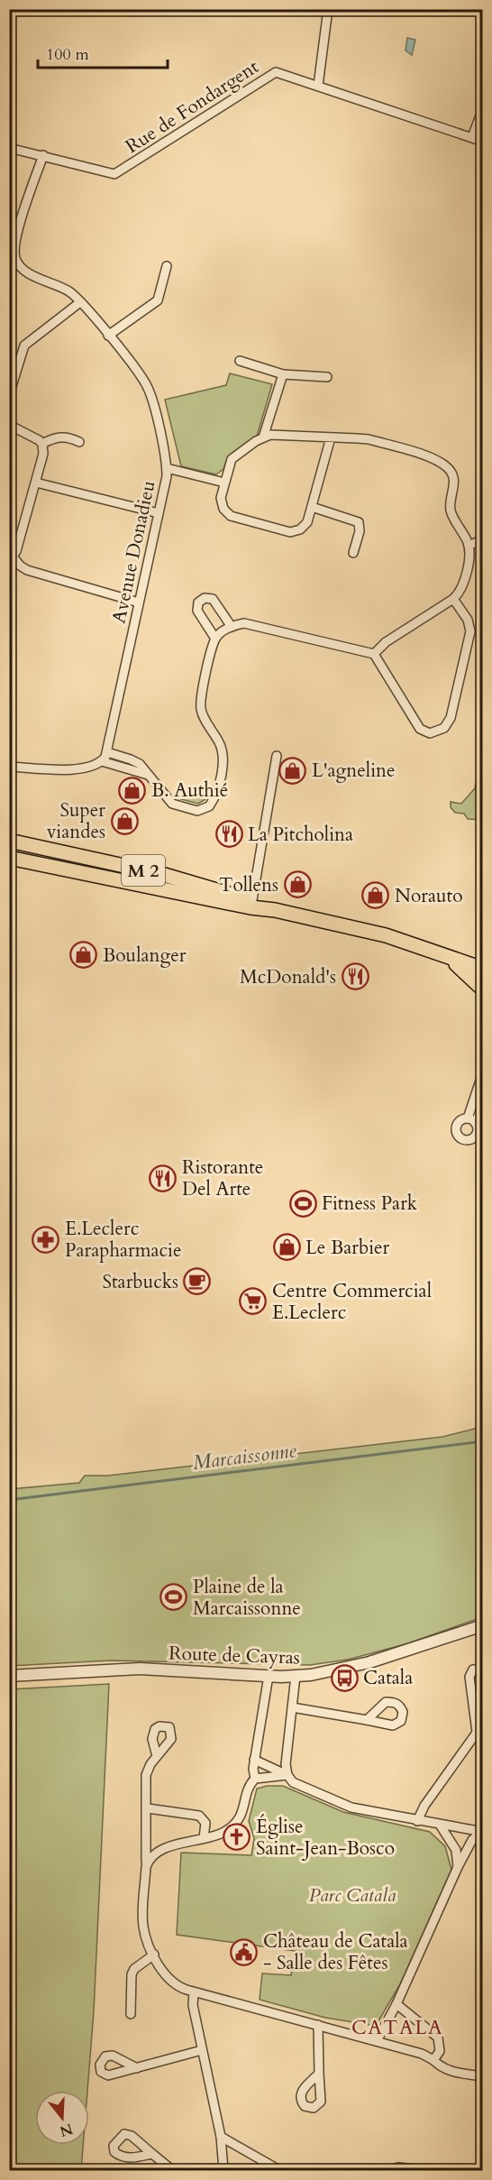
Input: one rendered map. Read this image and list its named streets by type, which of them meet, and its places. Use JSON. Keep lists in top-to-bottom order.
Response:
{
  "streets": {
    "main road": ["M 2"],
    "street": ["Rue de Fondargent", "Avenue Donadieu", "Route de Cayras"]
  },
  "crossings": [
    ["Rue de Fondargent", "Avenue Donadieu"]
  ],
  "districts": ["CATALA"],
  "water": ["Marcaissonne"],
  "parks": ["Parc Catala"],
  "places": {
    "shop": [
      "L'agneline",
      "B. Authié",
      "Super viandes",
      "Tollens",
      "Norauto",
      "Boulanger",
      "Le Barbier"
    ],
    "restaurant": ["La Pitcholina", "McDonald's", "Ristorante Del Arte"],
    "sports": ["Fitness Park", "Plaine de la Marcaissonne"],
    "pharmacy": ["E.Leclerc Parapharmacie"],
    "cafe": ["Starbucks"],
    "supermarket": ["Centre Commercial E.Leclerc"],
    "bus stop": ["Catala"],
    "church": ["Église Saint-Jean-Bosco"],
    "public building": ["Château de Catala - Salle des Fêtes"]
  },
  "scale_bar": "100 m",
  "north": "bottom"
}
